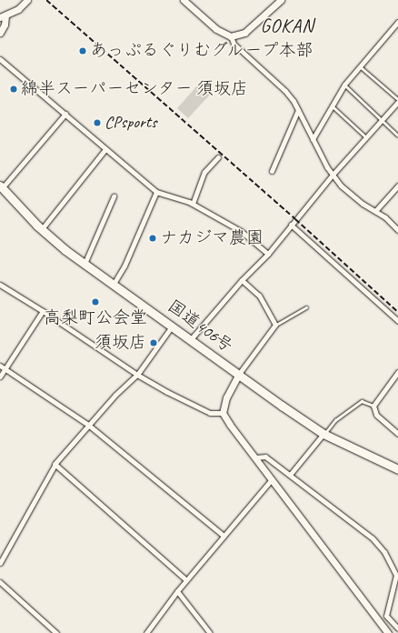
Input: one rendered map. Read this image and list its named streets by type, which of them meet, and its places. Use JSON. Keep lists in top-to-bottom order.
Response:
{
  "streets": {
    "highway": ["国道406号"]
  },
  "districts": ["GOKAN"],
  "places": [
    "あっぷるぐりむグループ本部",
    "綿半スーパーセンター 須坂店",
    "CPsports",
    "ナカジマ農園",
    "高梨町公会堂",
    "須坂店"
  ]
}
